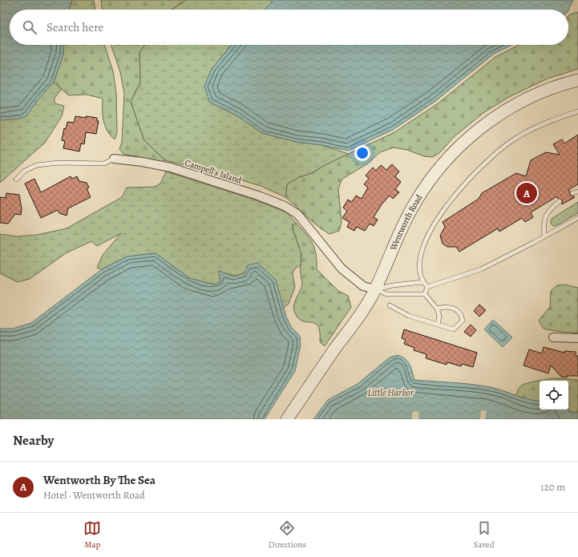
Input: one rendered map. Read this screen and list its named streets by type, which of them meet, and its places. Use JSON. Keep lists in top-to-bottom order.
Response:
{
  "streets": {
    "main road": ["Wentworth Road"],
    "street": ["Campell's Island"]
  },
  "crossings": [
    ["Campell's Island", "Wentworth Road"]
  ],
  "water": ["Little Harbor"],
  "page": {
    "search": "Search here",
    "pins": "A",
    "heading": "Nearby",
    "list": [
      {
        "mark": "A",
        "name": "Wentworth By The Sea",
        "note": "Hotel · Wentworth Road",
        "value": "120 m"
      }
    ],
    "nav": ["Map", "Directions", "Saved"]
  }
}
